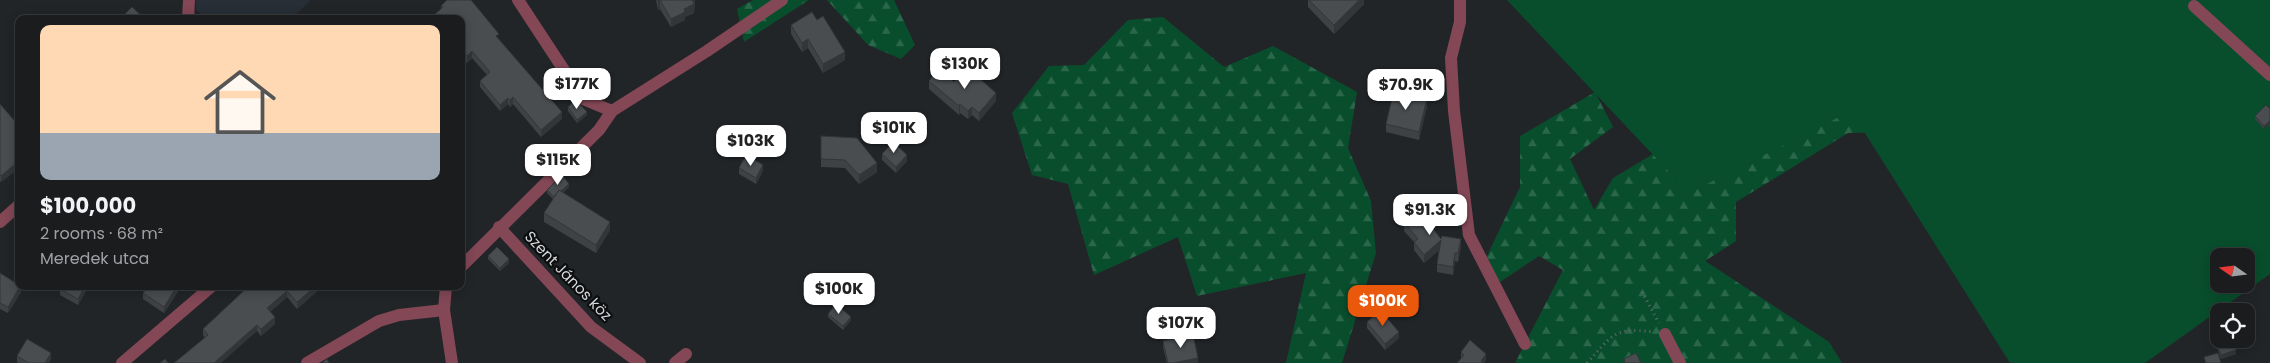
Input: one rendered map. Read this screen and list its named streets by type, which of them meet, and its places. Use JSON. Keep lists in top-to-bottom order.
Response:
{
  "streets": {
    "street": ["Szent János köz"]
  },
  "north": "left",
  "page": {
    "list": [
      {
        "name": "$100,000",
        "note": "2 rooms · 68 m² · Meredek utca"
      }
    ],
    "price": [
      "$130K",
      "$177K",
      "$70.9K",
      "$101K",
      "$103K",
      "$115K",
      "$91.3K",
      "$100K",
      "$100K",
      "$107K"
    ]
  }
}
